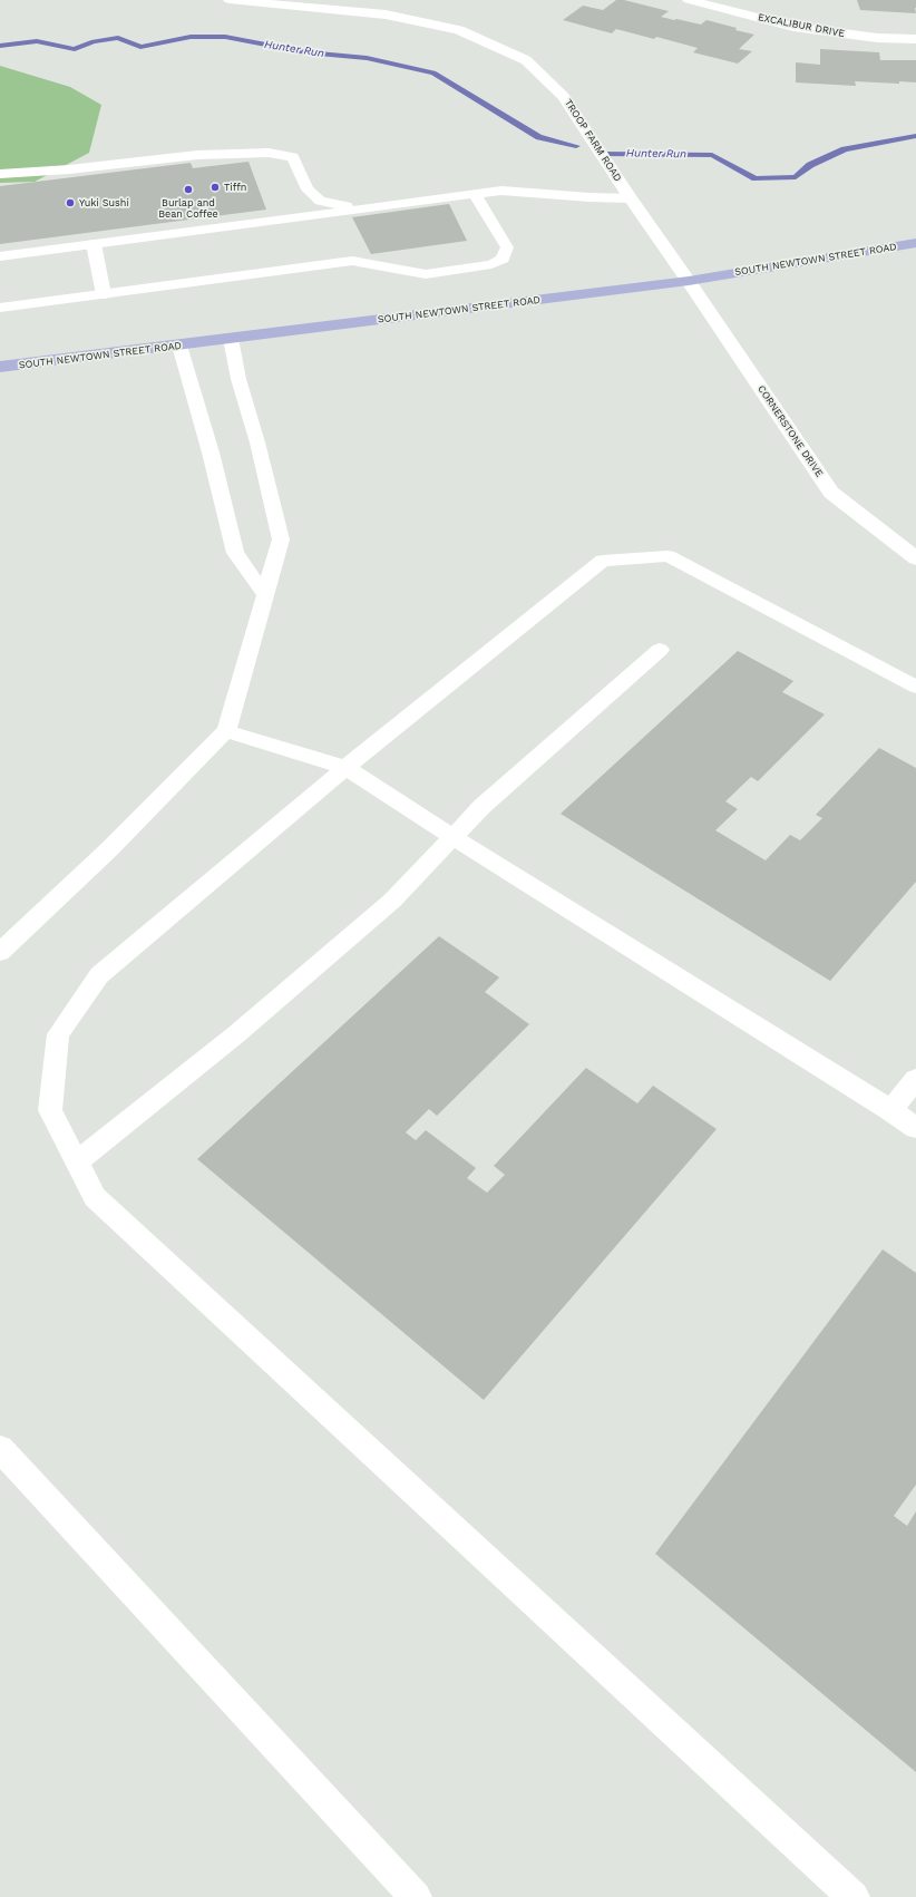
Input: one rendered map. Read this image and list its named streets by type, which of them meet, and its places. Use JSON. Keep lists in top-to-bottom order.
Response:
{
  "streets": {
    "main road": ["SOUTH NEWTOWN STREET ROAD"],
    "street": ["EXCALIBUR DRIVE", "TROOP FARM ROAD", "CORNERSTONE DRIVE"]
  },
  "crossings": [
    ["TROOP FARM ROAD", "SOUTH NEWTOWN STREET ROAD"],
    ["TROOP FARM ROAD", "CORNERSTONE DRIVE"],
    ["SOUTH NEWTOWN STREET ROAD", "CORNERSTONE DRIVE"]
  ],
  "water": ["Hunter Run"],
  "places": ["Tiffn", "Burlap and Bean Coffee", "Yuki Sushi"]
}
